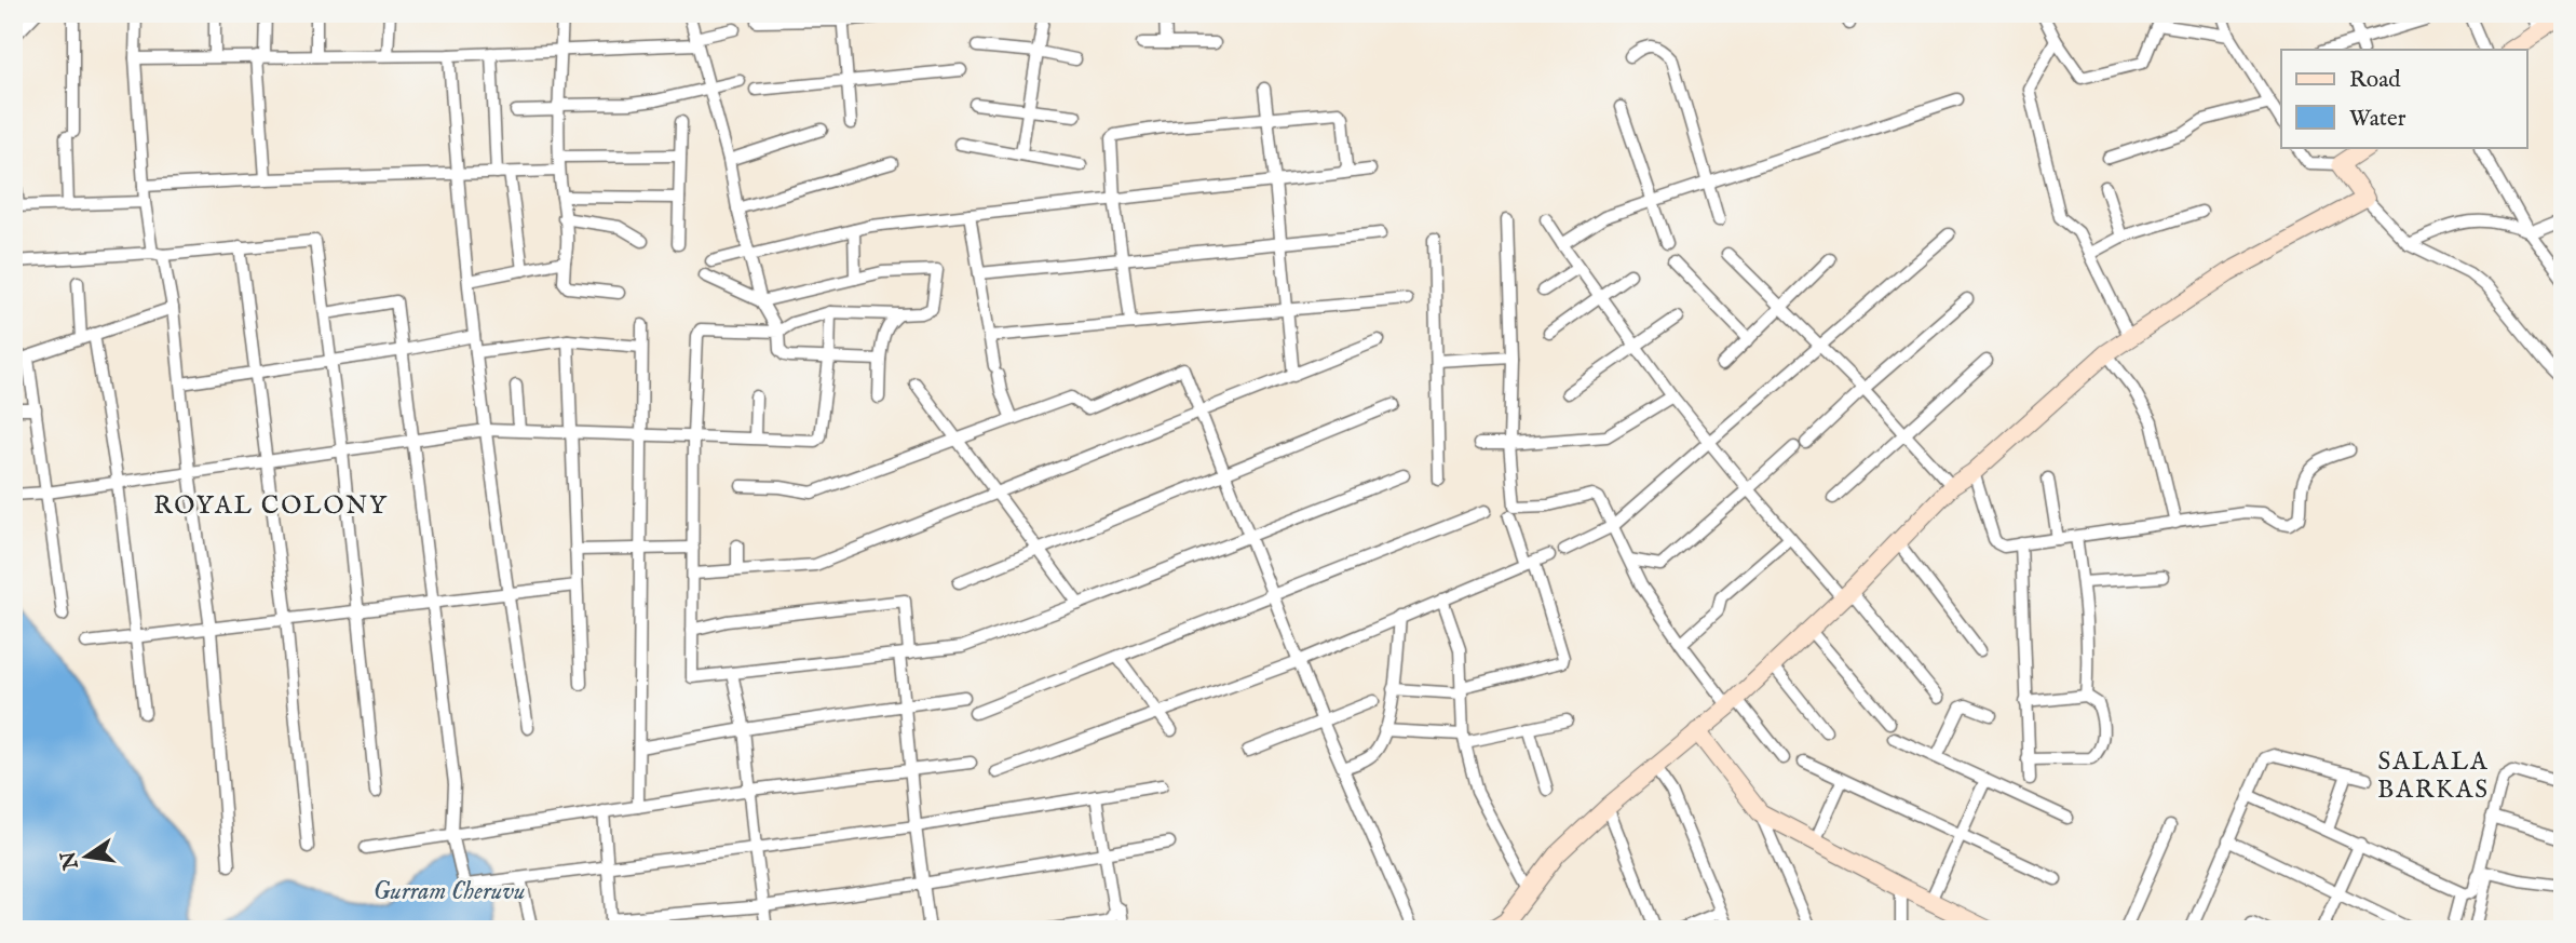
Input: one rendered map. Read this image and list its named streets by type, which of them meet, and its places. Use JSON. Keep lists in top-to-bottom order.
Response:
{
  "districts": ["ROYAL COLONY", "SALALA BARKAS"],
  "water": ["Gurram Cheruvu"],
  "legend": ["Road", "Water"],
  "north": "left"
}
